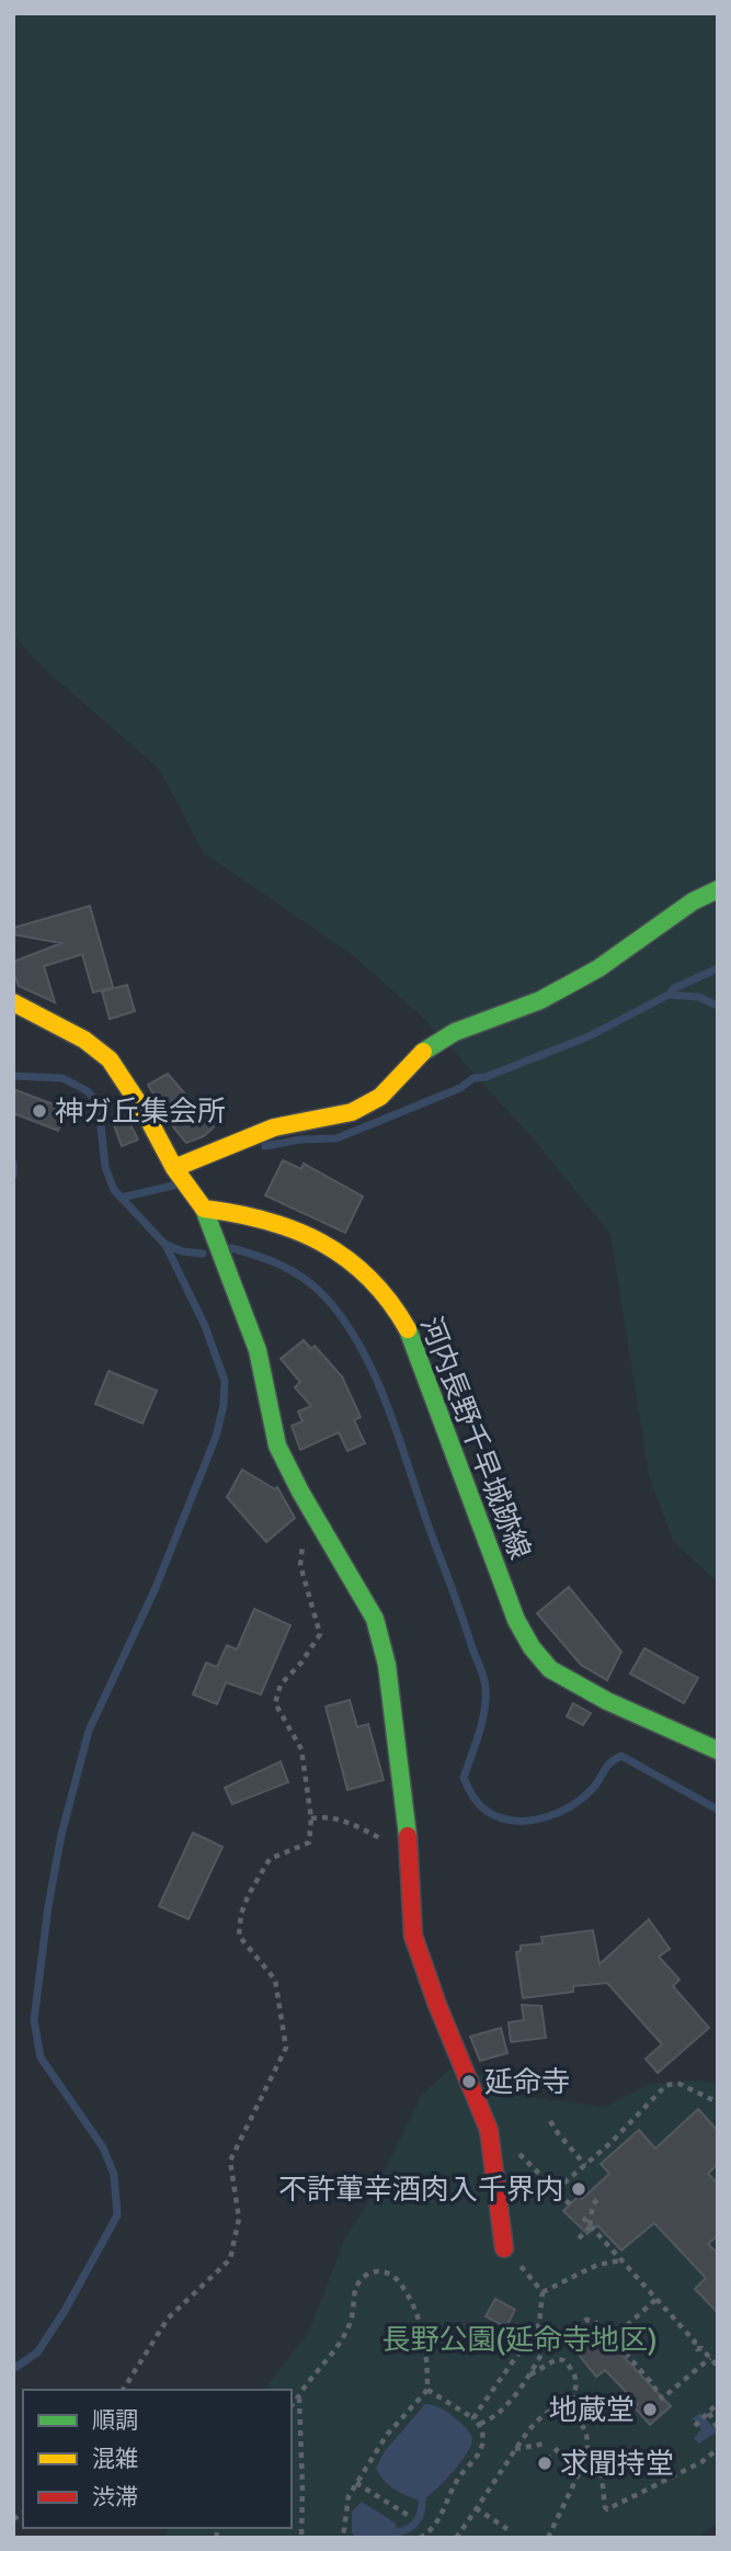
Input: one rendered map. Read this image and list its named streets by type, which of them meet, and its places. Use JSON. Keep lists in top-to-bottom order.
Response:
{
  "streets": {
    "street": ["河内長野千早城跡線"]
  },
  "parks": ["長野公園(延命寺地区)"],
  "places": [
    "神ガ丘集会所",
    "延命寺",
    "不許葷辛酒肉入千界内",
    "地蔵堂",
    "求聞持堂"
  ],
  "legend": ["順調", "混雑", "渋滞"]
}
